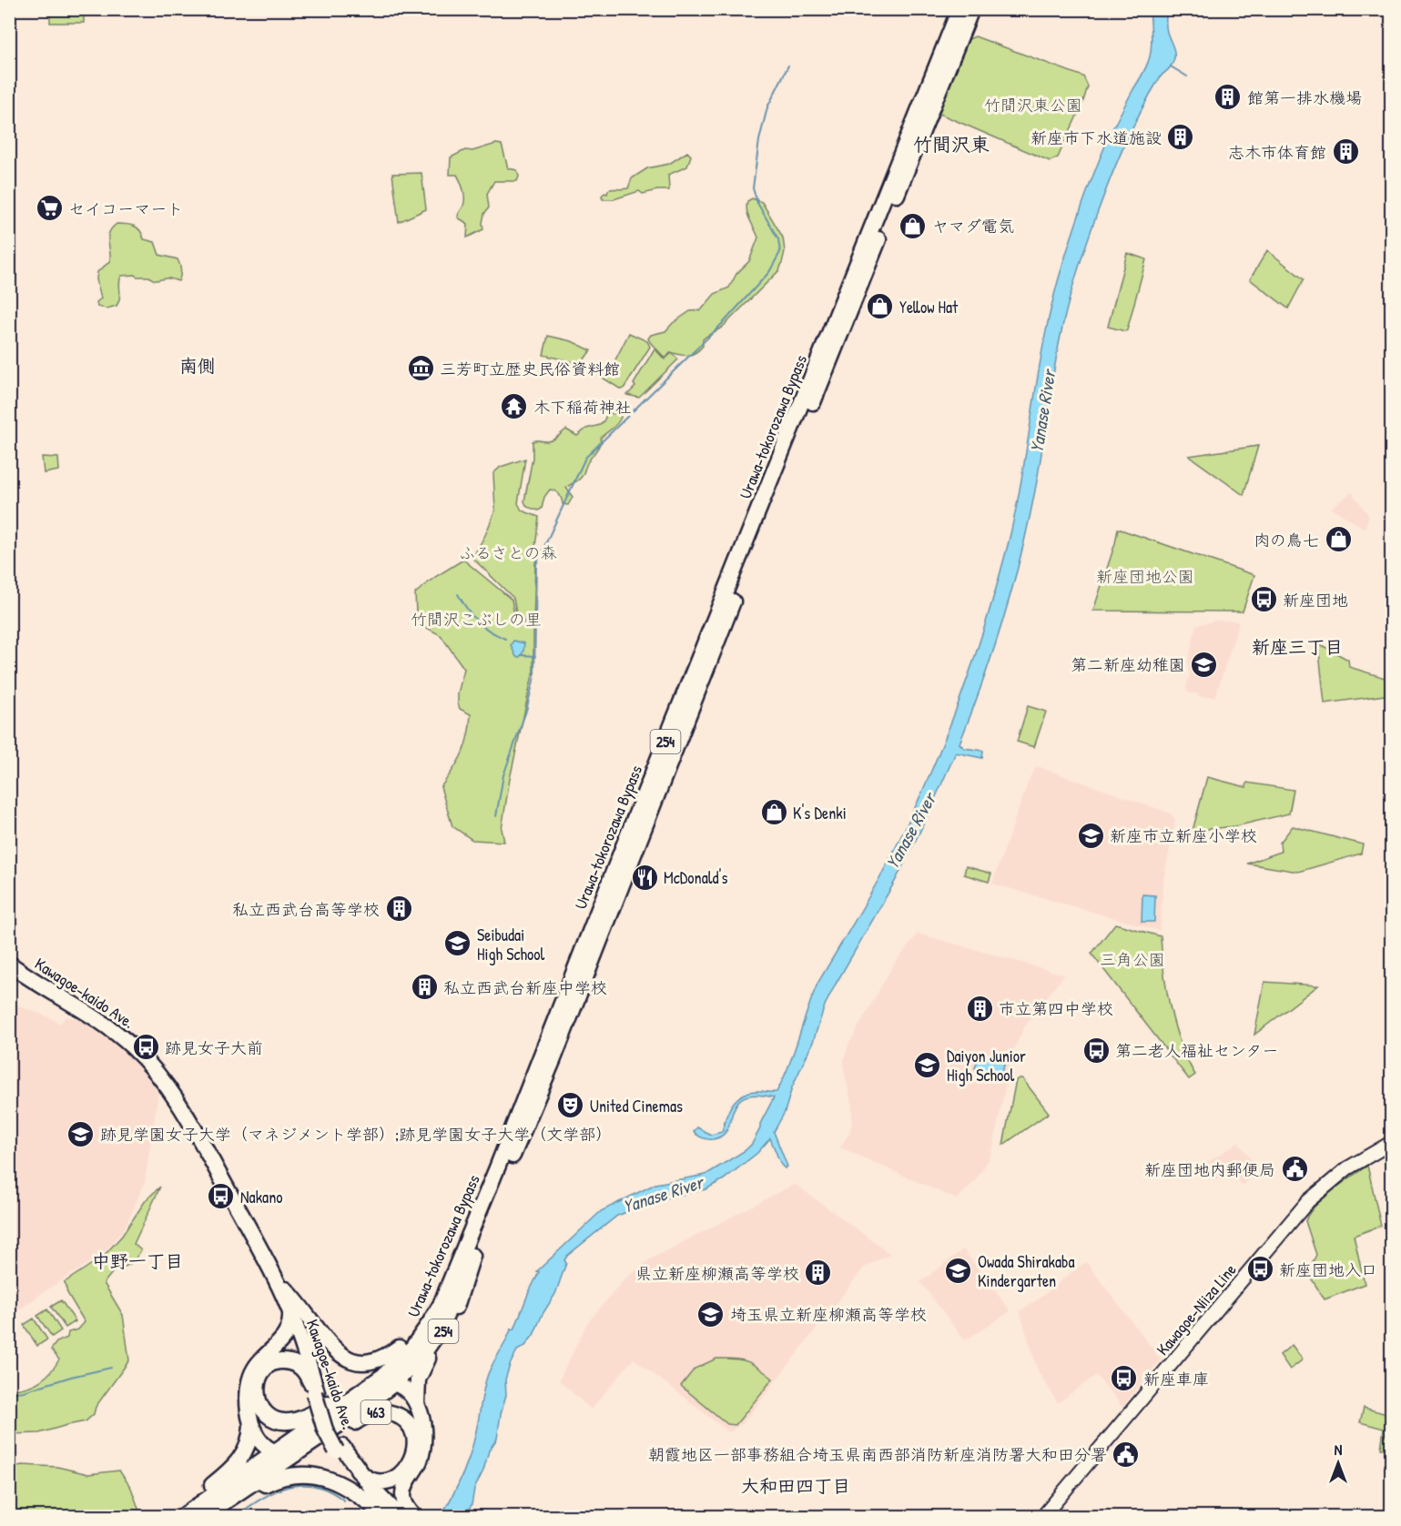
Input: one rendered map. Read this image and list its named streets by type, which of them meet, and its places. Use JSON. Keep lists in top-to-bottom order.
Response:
{
  "streets": {
    "highway": [
      "Urawa-tokorozawa Bypass",
      "254",
      "Kawagoe-kaido Ave.",
      "463"
    ],
    "main road": ["Kawagoe-Niiza Line"]
  },
  "crossings": [
    ["Urawa-tokorozawa Bypass", "254"]
  ],
  "districts": [
    "竹間沢東",
    "南側",
    "新座三丁目",
    "中野一丁目",
    "大和田四丁目"
  ],
  "water": ["Yanase River"],
  "parks": [
    "竹間沢東公園",
    "ふるさとの森",
    "新座団地公園",
    "竹間沢こぶしの里",
    "三角公園"
  ],
  "places": {
    "building": [
      "館第一排水機場",
      "新座市下水道施設",
      "志木市体育館",
      "私立西武台高等学校",
      "私立西武台新座中学校",
      "市立第四中学校",
      "県立新座柳瀬高等学校"
    ],
    "supermarket": ["セイコーマート"],
    "shop": [
      "ヤマダ電気",
      "Yellow Hat",
      "肉の鳥七",
      "K's Denki"
    ],
    "museum": ["三芳町立歴史民俗資料館"],
    "temple": ["木下稲荷神社"],
    "bus stop": [
      "新座団地",
      "跡見女子大前",
      "第二老人福祉センター",
      "Nakano",
      "新座団地入口",
      "新座車庫"
    ],
    "school or university": [
      "第二新座幼稚園",
      "新座市立新座小学校",
      "Seibudai High School",
      "Daiyon Junior High School",
      "跡見学園女子大学（マネジメント学部）;跡見学園女子大学（文学部）",
      "Owada Shirakaba Kindergarten",
      "埼玉県立新座柳瀬高等学校"
    ],
    "restaurant": ["McDonald's"],
    "theatre": ["United Cinemas"],
    "public building": ["新座団地内郵便局", "朝霞地区一部事務組合埼玉県南西部消防新座消防署大和田分署"]
  },
  "north": "top"
}
